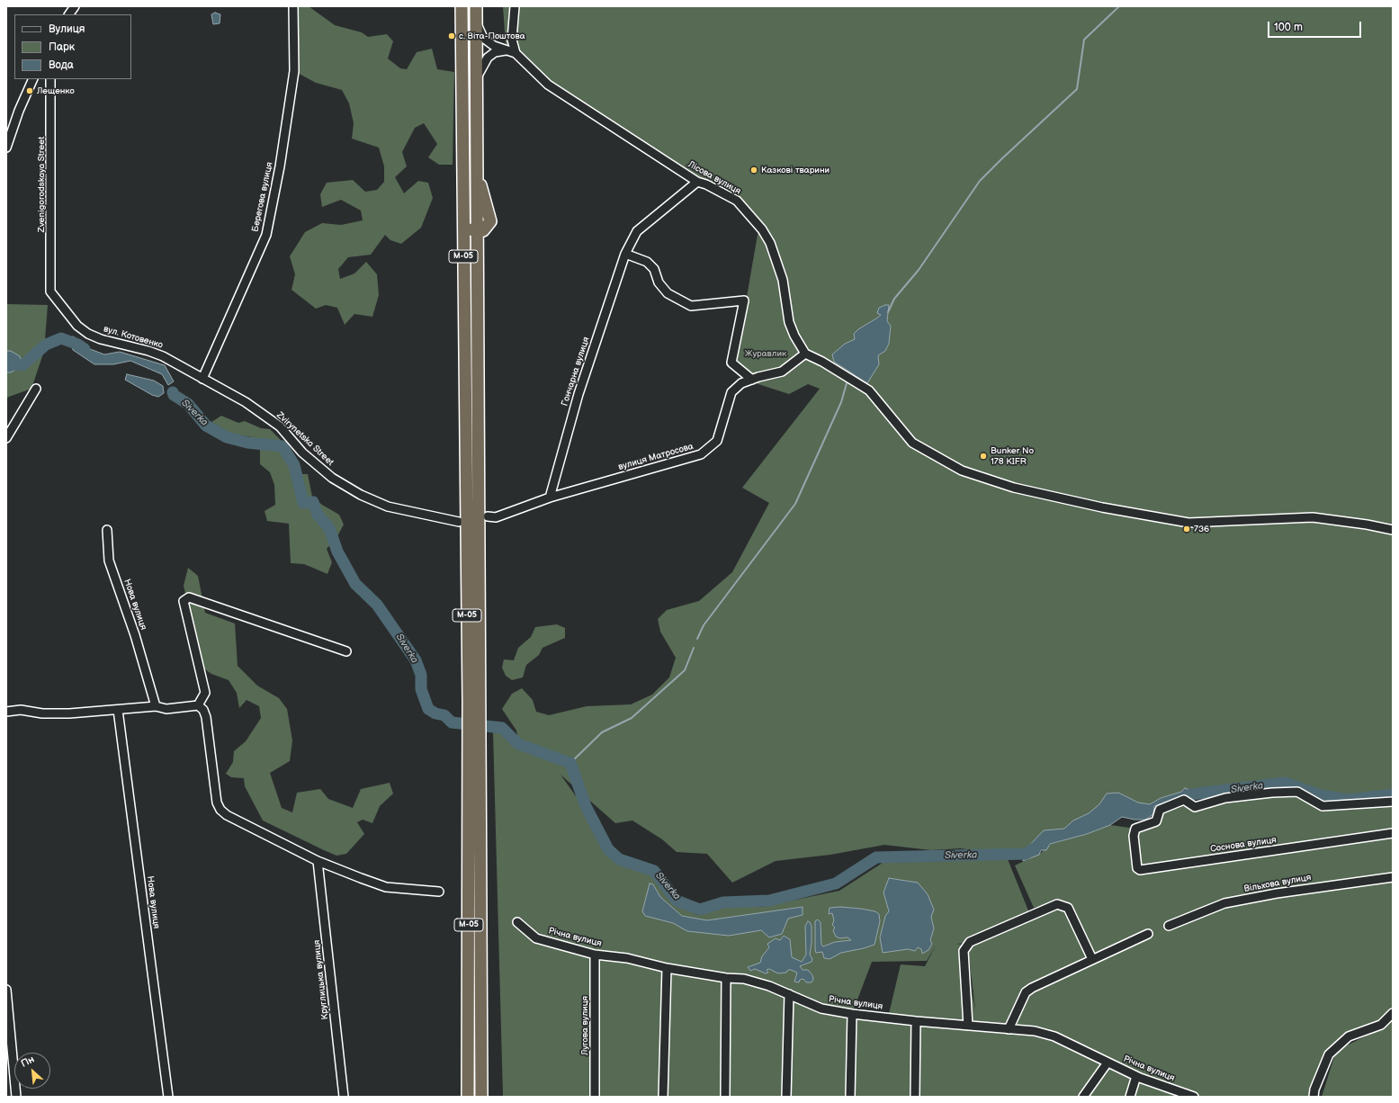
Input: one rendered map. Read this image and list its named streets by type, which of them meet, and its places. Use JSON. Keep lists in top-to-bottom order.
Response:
{
  "streets": {
    "highway": ["М-05"],
    "street": [
      "Лісова вулиця",
      "Zvenigorodskaya Street",
      "Берегова вулиця",
      "вул. Котовенко",
      "Гончарна вулиця",
      "Zvirynetska Street",
      "вулиця Матросова",
      "Нова вулиця",
      "Соснова вулиця",
      "Вільхова вулиця",
      "Річна вулиця",
      "Круглицька вулиця",
      "Лугова вулиця"
    ]
  },
  "crossings": [
    ["Лісова вулиця", "Гончарна вулиця"],
    ["Лісова вулиця", "вулиця Матросова"],
    ["Zvenigorodskaya Street", "вул. Котовенко"],
    ["Берегова вулиця", "вул. Котовенко"],
    ["Берегова вулиця", "Zvirynetska Street"],
    ["М-05", "Zvirynetska Street"],
    ["вул. Котовенко", "Zvirynetska Street"],
    ["Гончарна вулиця", "вулиця Матросова"],
    ["Річна вулиця", "Лугова вулиця"]
  ],
  "water": ["Siverka"],
  "parks": ["Журавлик"],
  "places": [
    "с. Віта-Поштова",
    "Лещенко",
    "Казкові тварини",
    "Bunker No 178 KIFR",
    "736"
  ],
  "legend": ["Вулиця", "Парк", "Вода"],
  "scale_bar": "100 m",
  "north": "top left"
}
